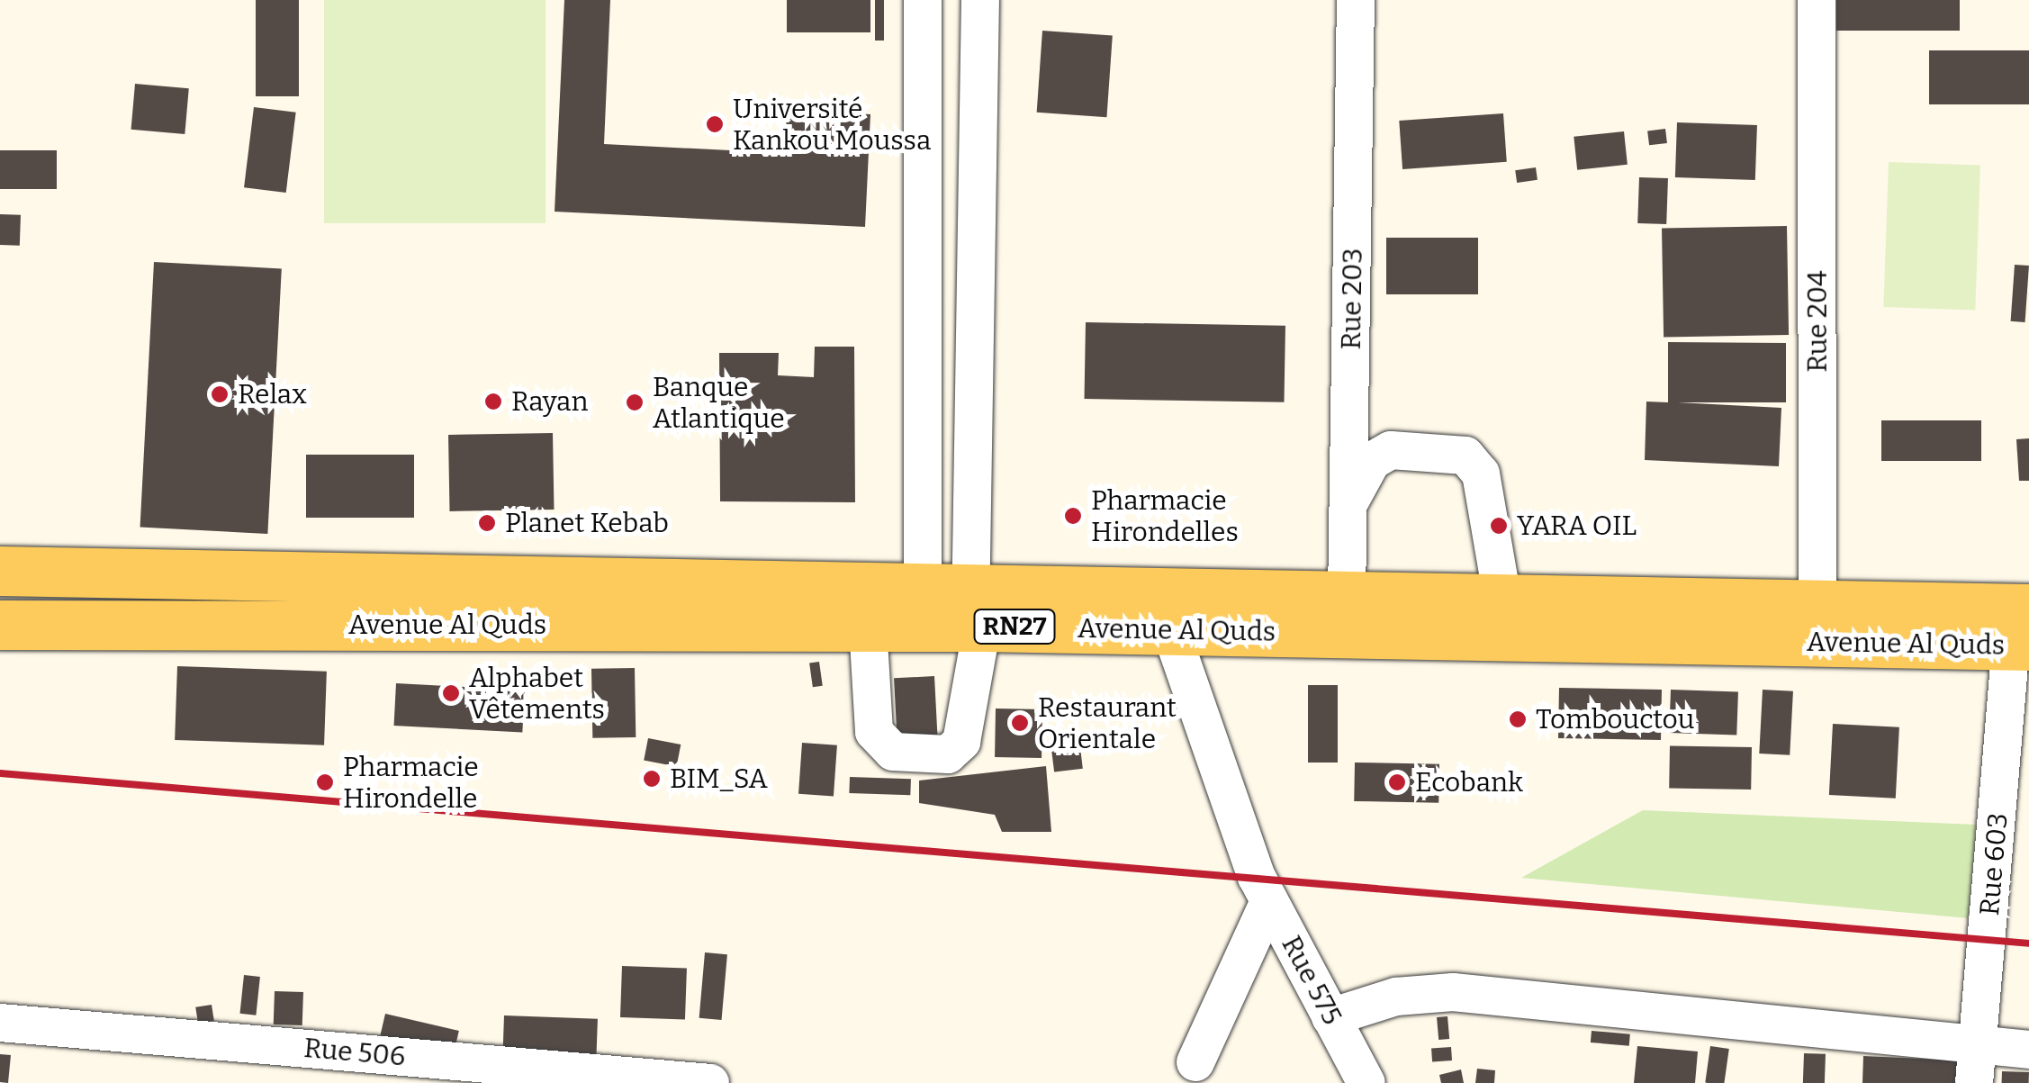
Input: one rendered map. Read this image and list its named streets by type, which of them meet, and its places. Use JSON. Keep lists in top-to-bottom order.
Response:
{
  "streets": {
    "main road": ["Avenue Al Quds", "RN27"],
    "street": [
      "Rue 203",
      "Rue 204",
      "Rue 603",
      "Rue 575",
      "Rue 506"
    ]
  },
  "crossings": [
    ["Rue 203", "Avenue Al Quds"],
    ["Rue 204", "Avenue Al Quds"],
    ["Avenue Al Quds", "Rue 603"],
    ["Avenue Al Quds", "Rue 575"]
  ],
  "places": [
    "Université Kankou Moussa",
    "Relax",
    "Rayan",
    "Banque Atlantique",
    "Pharmacie Hirondelles",
    "Planet Kebab",
    "YARA OIL",
    "Alphabet Vêtements",
    "Tombouctou",
    "Restaurant Orientale",
    "BIM_SA",
    "Pharmacie Hirondelle",
    "Ecobank"
  ]
}
